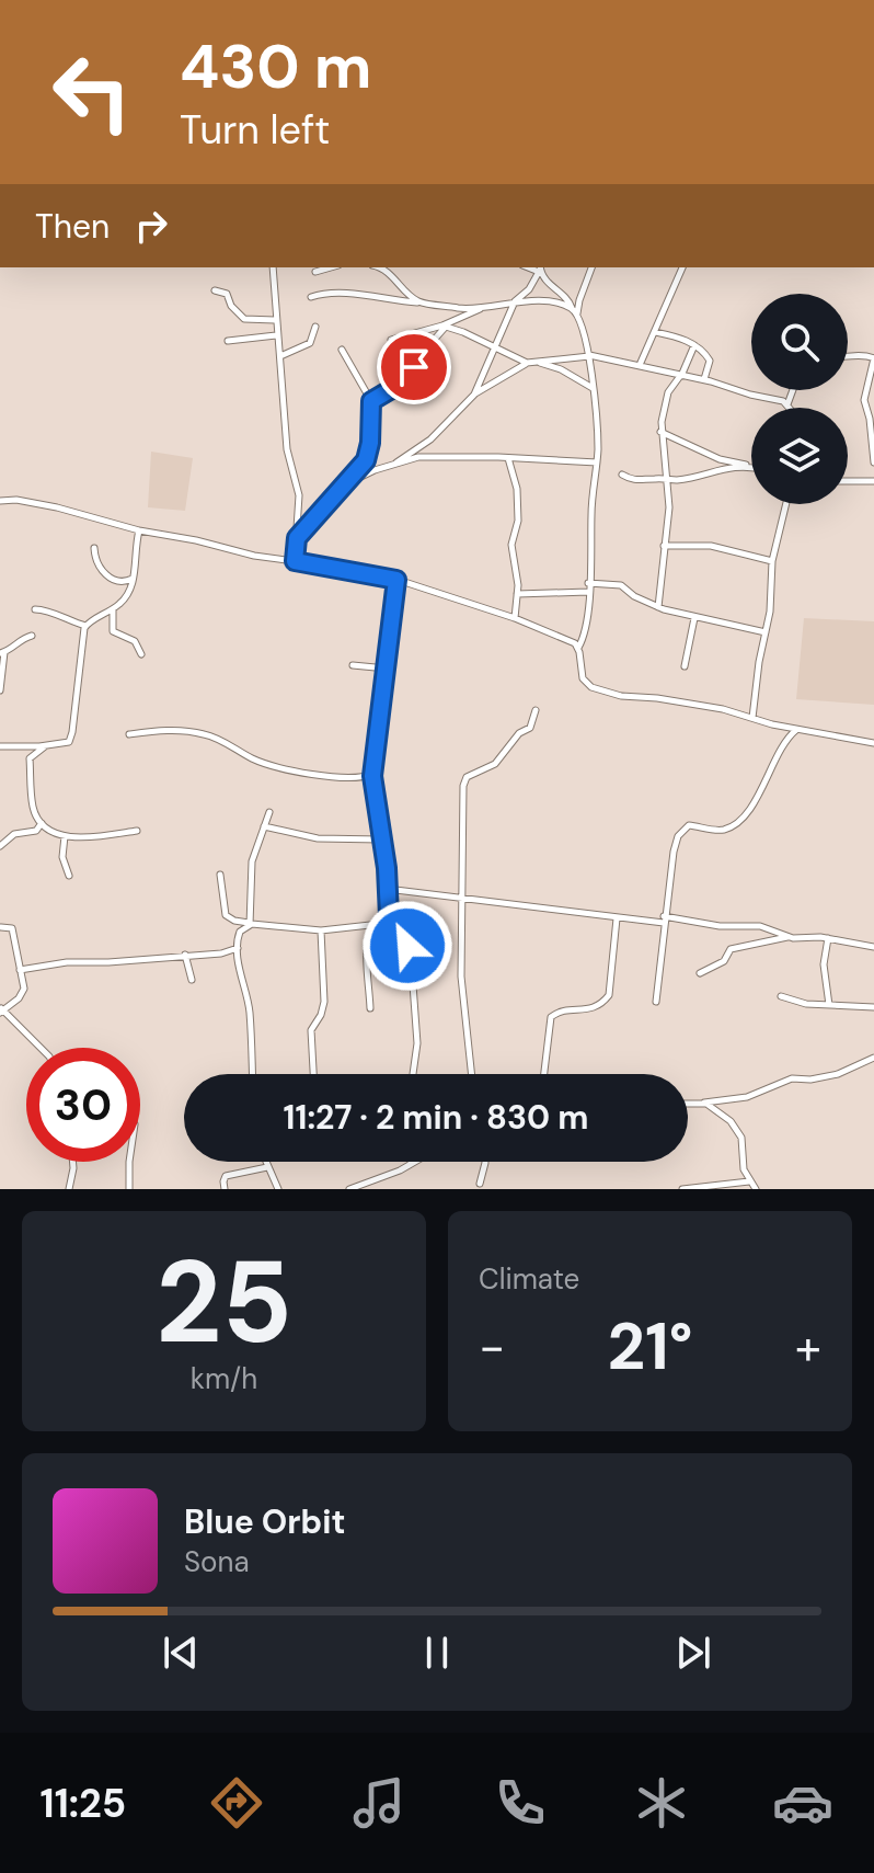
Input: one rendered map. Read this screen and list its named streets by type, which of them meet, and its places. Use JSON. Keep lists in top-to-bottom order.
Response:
{
  "page": {
    "turn": ["430 m", "Turn left"],
    "then": "Then",
    "limit": "30",
    "trip": "11:27 · 2 min · 830 m",
    "tile": [
      ["25", "km/h"],
      "Climate"
    ],
    "heat": ["−", "21°", "+"],
    "song": ["Blue Orbit", "Sona"],
    "tabs": "11:25"
  }
}
